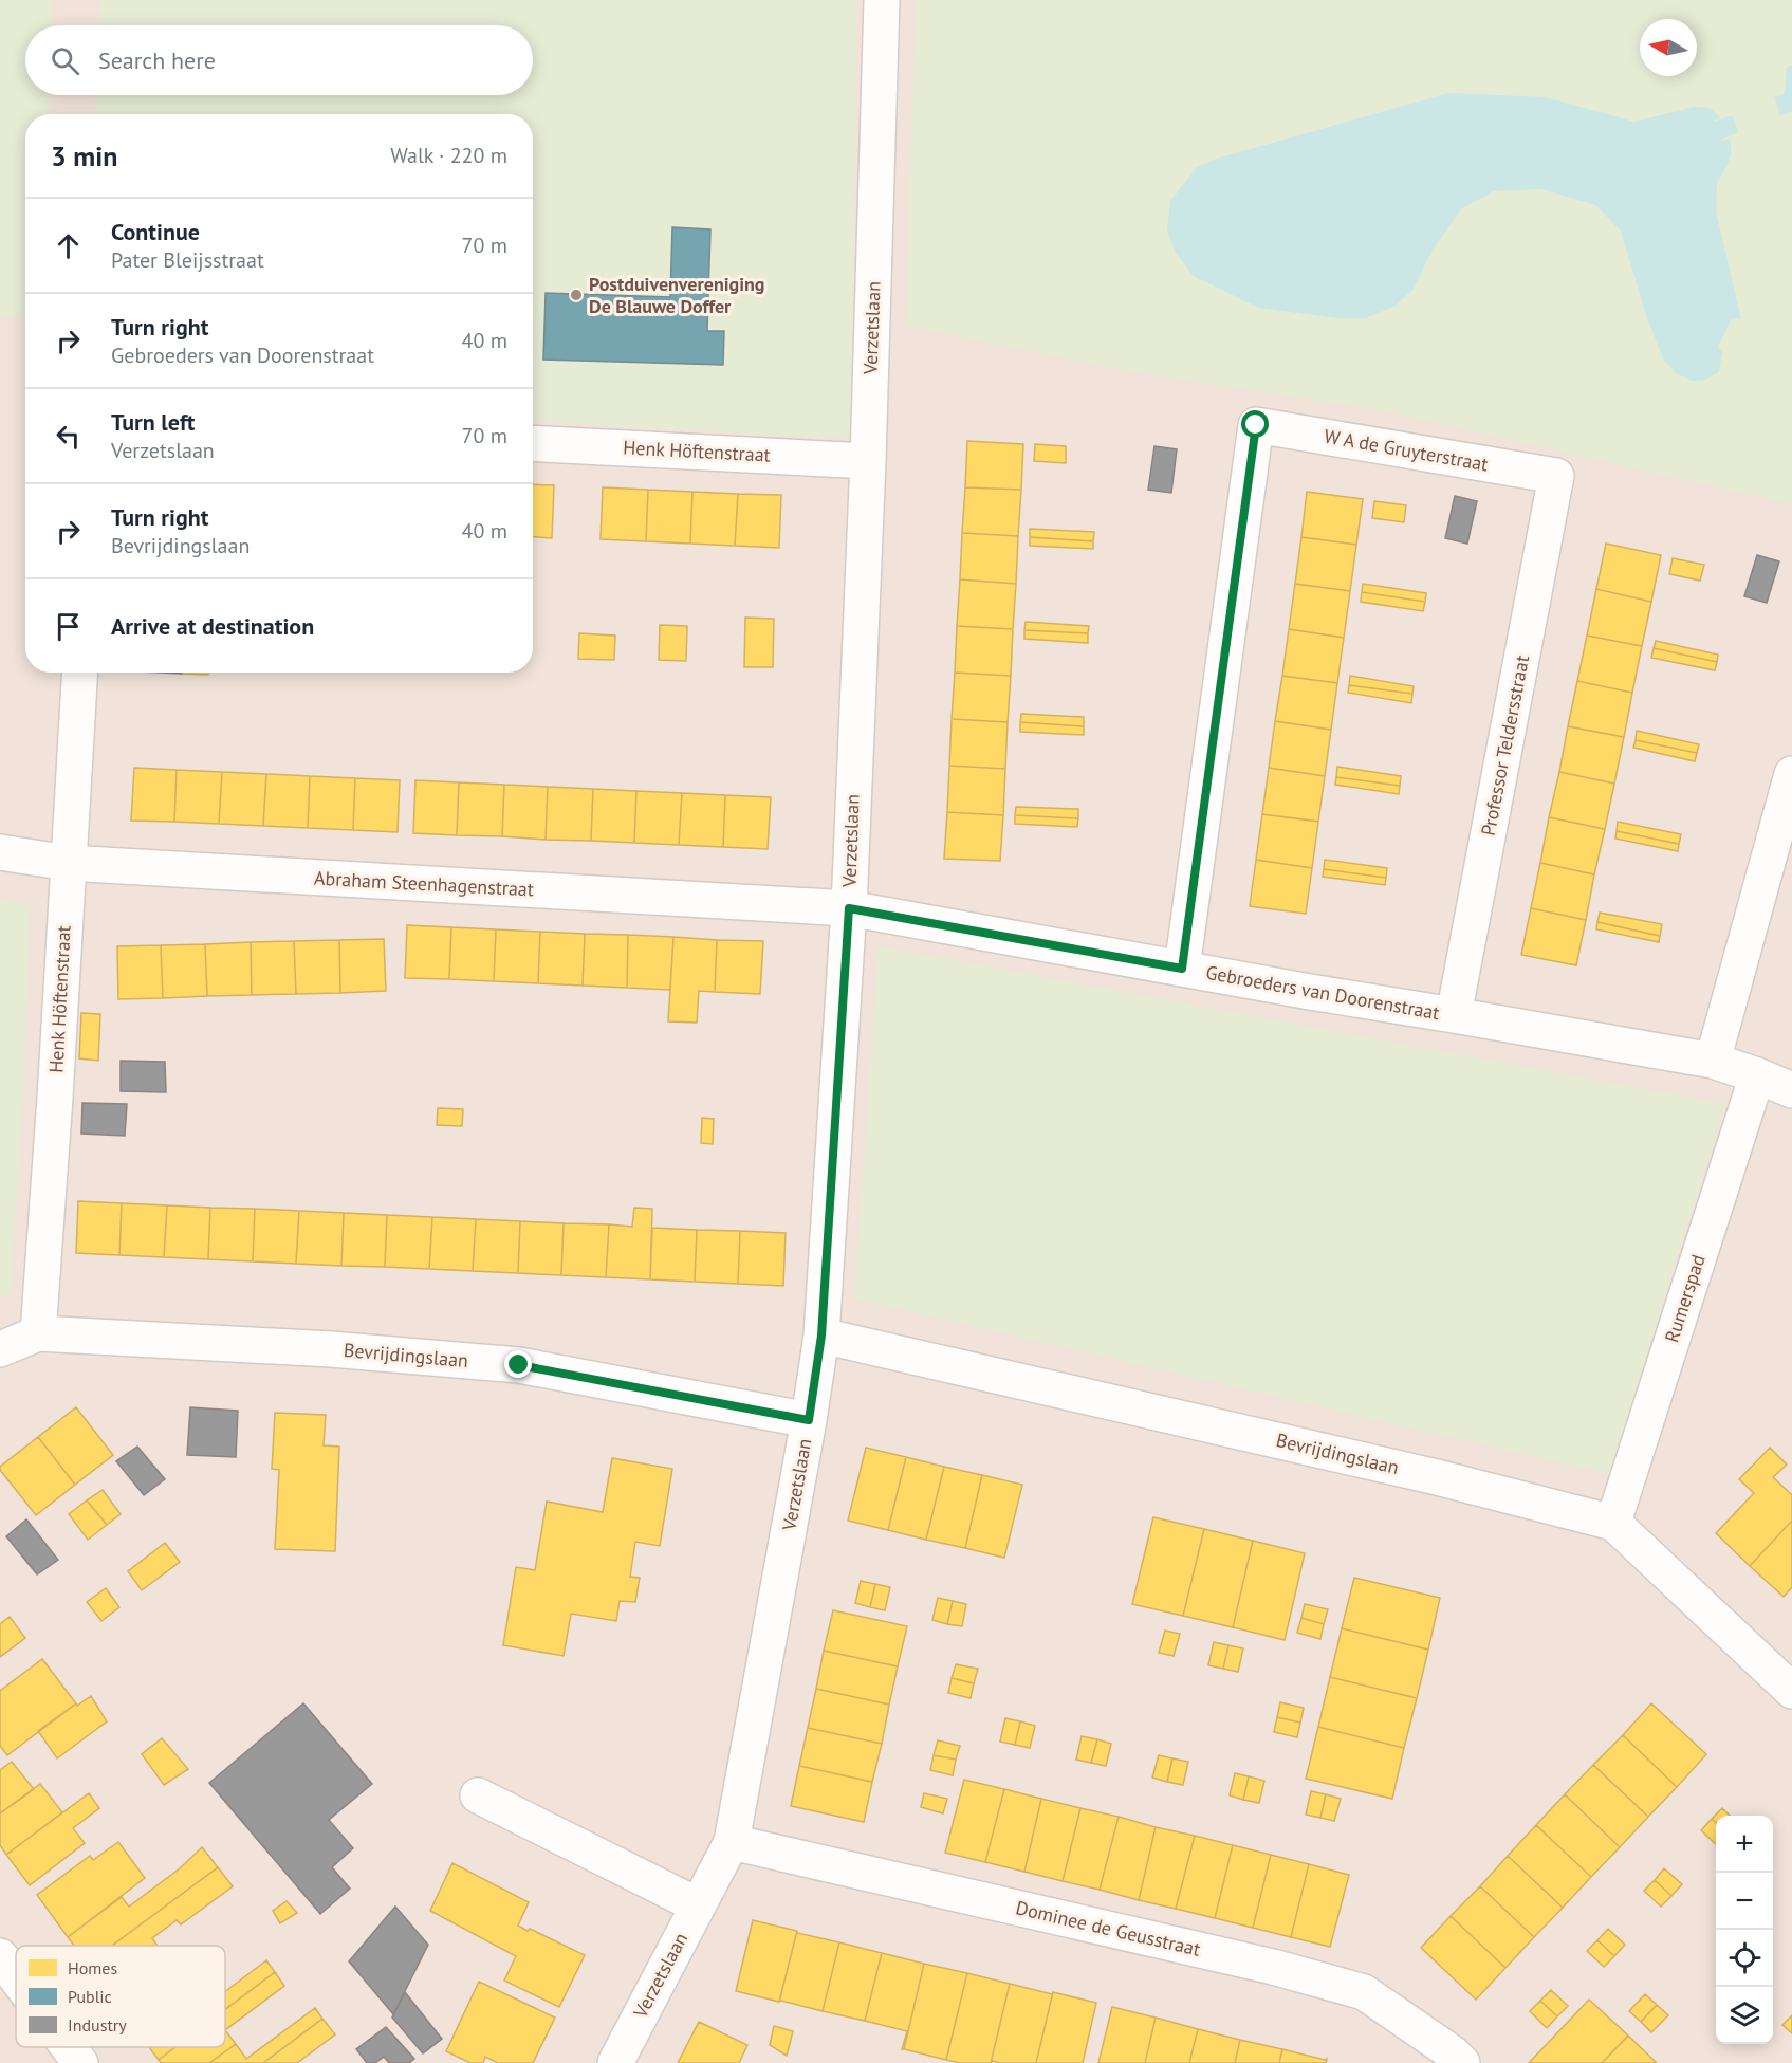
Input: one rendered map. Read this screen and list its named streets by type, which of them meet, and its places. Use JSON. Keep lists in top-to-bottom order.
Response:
{
  "streets": {
    "street": [
      "Verzetslaan",
      "W A de Gruyterstraat",
      "Henk Höftenstraat",
      "Professor Teldersstraat",
      "Abraham Steenhagenstraat",
      "Gebroeders van Doorenstraat",
      "Rumerspad",
      "Bevrijdingslaan",
      "Dominee de Geusstraat"
    ]
  },
  "crossings": [
    ["Verzetslaan", "Henk Höftenstraat"],
    ["Verzetslaan", "Abraham Steenhagenstraat"],
    ["Verzetslaan", "Gebroeders van Doorenstraat"],
    ["Verzetslaan", "Bevrijdingslaan"],
    ["Verzetslaan", "Dominee de Geusstraat"],
    ["W A de Gruyterstraat", "Professor Teldersstraat"],
    ["W A de Gruyterstraat", "Gebroeders van Doorenstraat"],
    ["Henk Höftenstraat", "Abraham Steenhagenstraat"],
    ["Henk Höftenstraat", "Bevrijdingslaan"],
    ["Professor Teldersstraat", "Gebroeders van Doorenstraat"],
    ["Abraham Steenhagenstraat", "Gebroeders van Doorenstraat"],
    ["Gebroeders van Doorenstraat", "Rumerspad"],
    ["Rumerspad", "Bevrijdingslaan"]
  ],
  "places": ["Postduivenvereniging De Blauwe Doffer"],
  "legend": ["Homes", "Public", "Industry"],
  "north": "left",
  "page": {
    "search": "Search here",
    "heading": ["3 min", "Walk · 220 m"],
    "list": [
      ["Continue", "Pater Bleijsstraat", "70 m"],
      ["Turn right", "Gebroeders van Doorenstraat", "40 m"],
      ["Turn left", "Verzetslaan", "70 m"],
      ["Turn right", "Bevrijdingslaan", "40 m"],
      "Arrive at destination"
    ],
    "map_buttons": ["+", "−"]
  }
}
